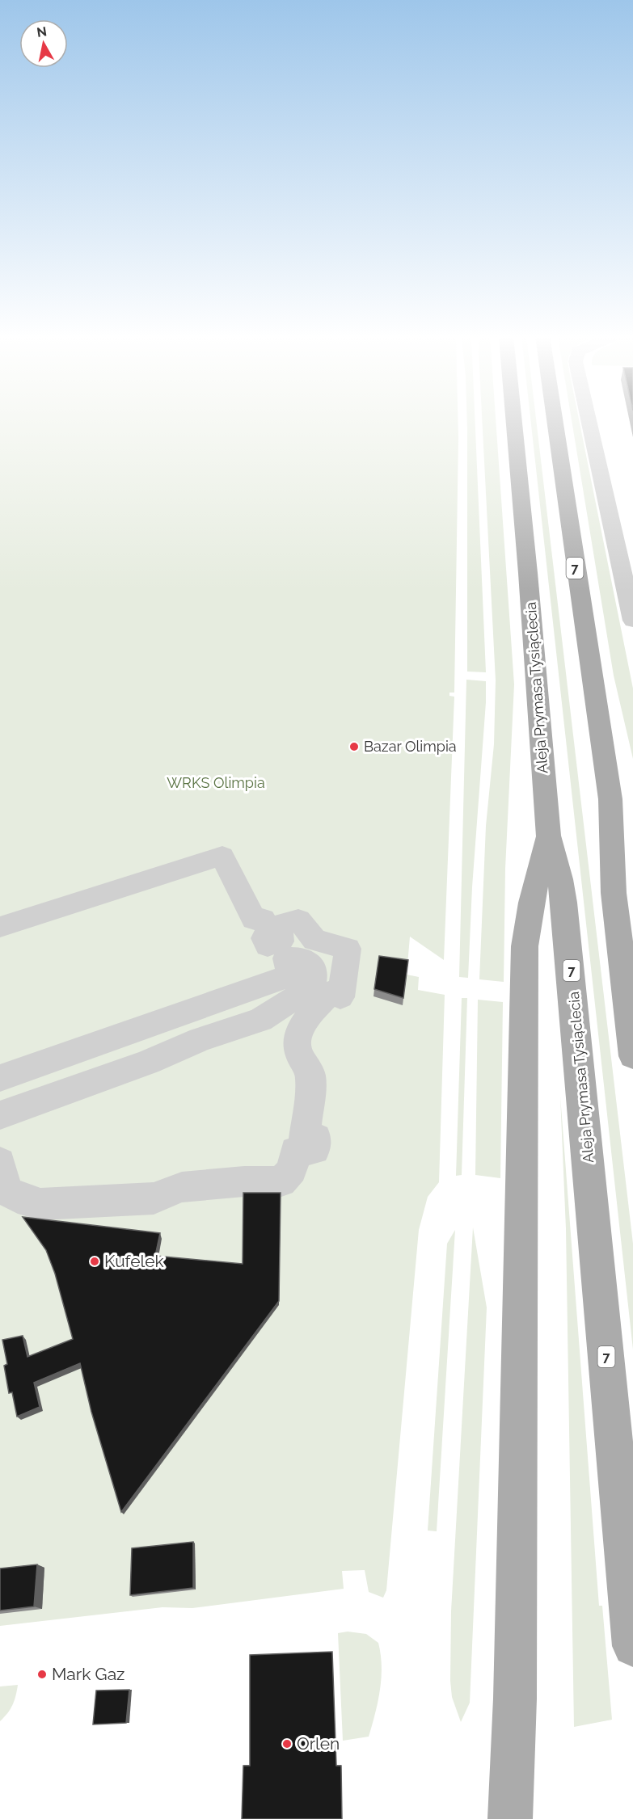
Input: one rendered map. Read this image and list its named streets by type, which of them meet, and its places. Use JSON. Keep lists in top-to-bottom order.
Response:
{
  "streets": {
    "main road": ["7", "Aleja Prymasa Tysiąclecia"]
  },
  "parks": ["WRKS Olimpia"],
  "places": [
    "Bazar Olimpia",
    "Kufelek",
    "Mark Gaz",
    "Orlen"
  ],
  "north": "top"
}
